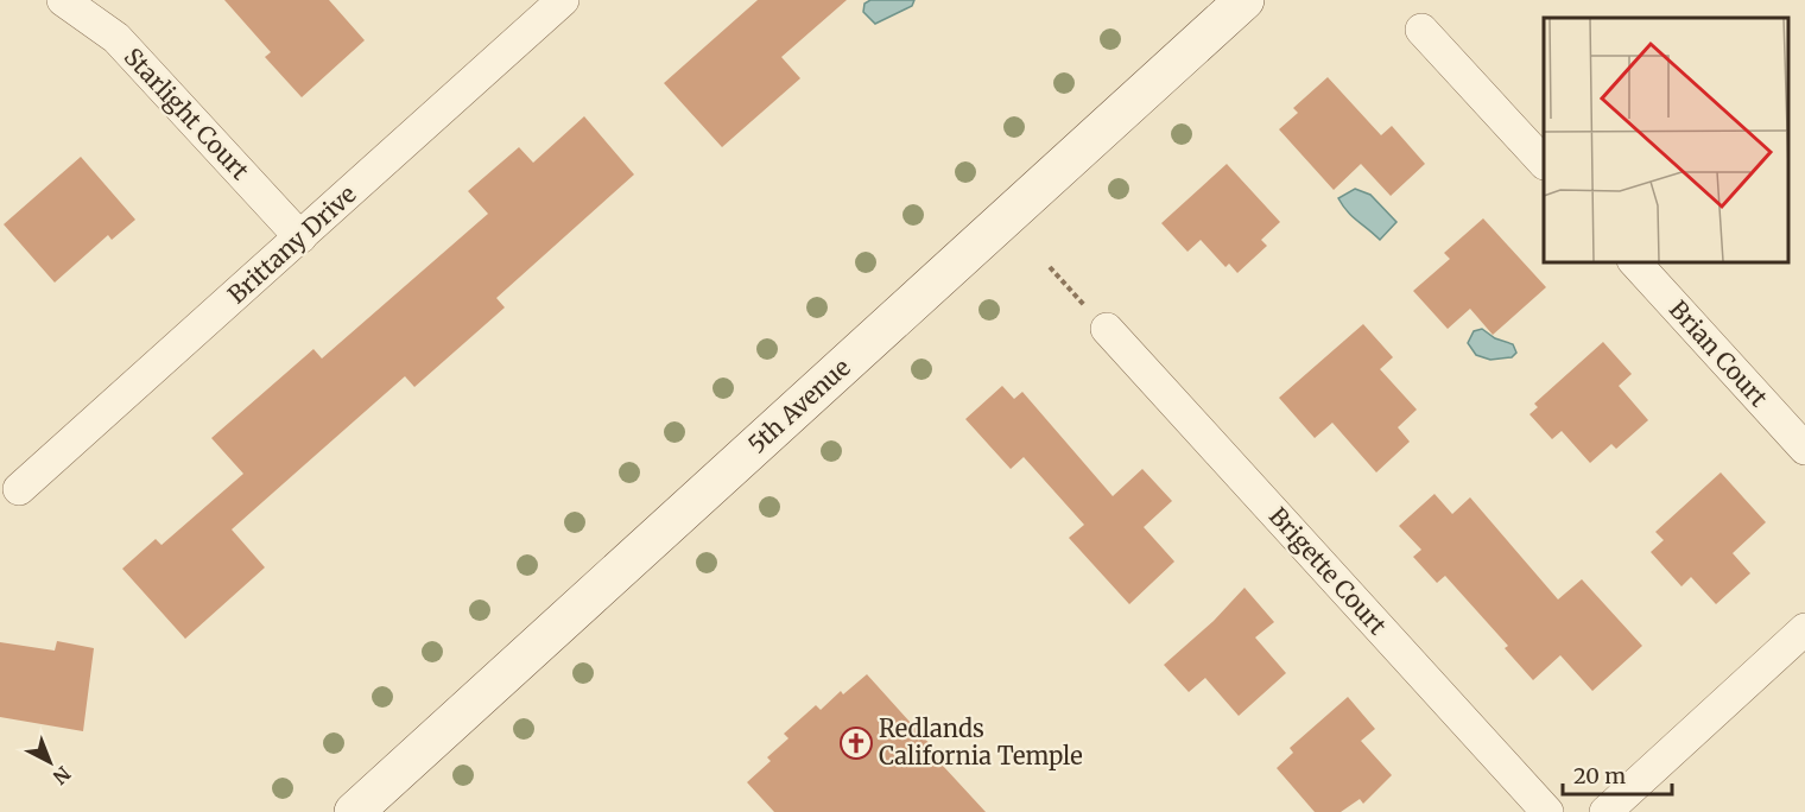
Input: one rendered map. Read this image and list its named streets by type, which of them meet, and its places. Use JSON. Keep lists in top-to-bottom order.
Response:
{
  "streets": {
    "main road": ["5th Avenue"],
    "street": [
      "Starlight Court",
      "Brittany Drive",
      "Brian Court",
      "Brigette Court"
    ]
  },
  "crossings": [
    ["Starlight Court", "Brittany Drive"]
  ],
  "places": {
    "church": ["Redlands California Temple"]
  },
  "scale_bar": "20 m",
  "north": "bottom right"
}
